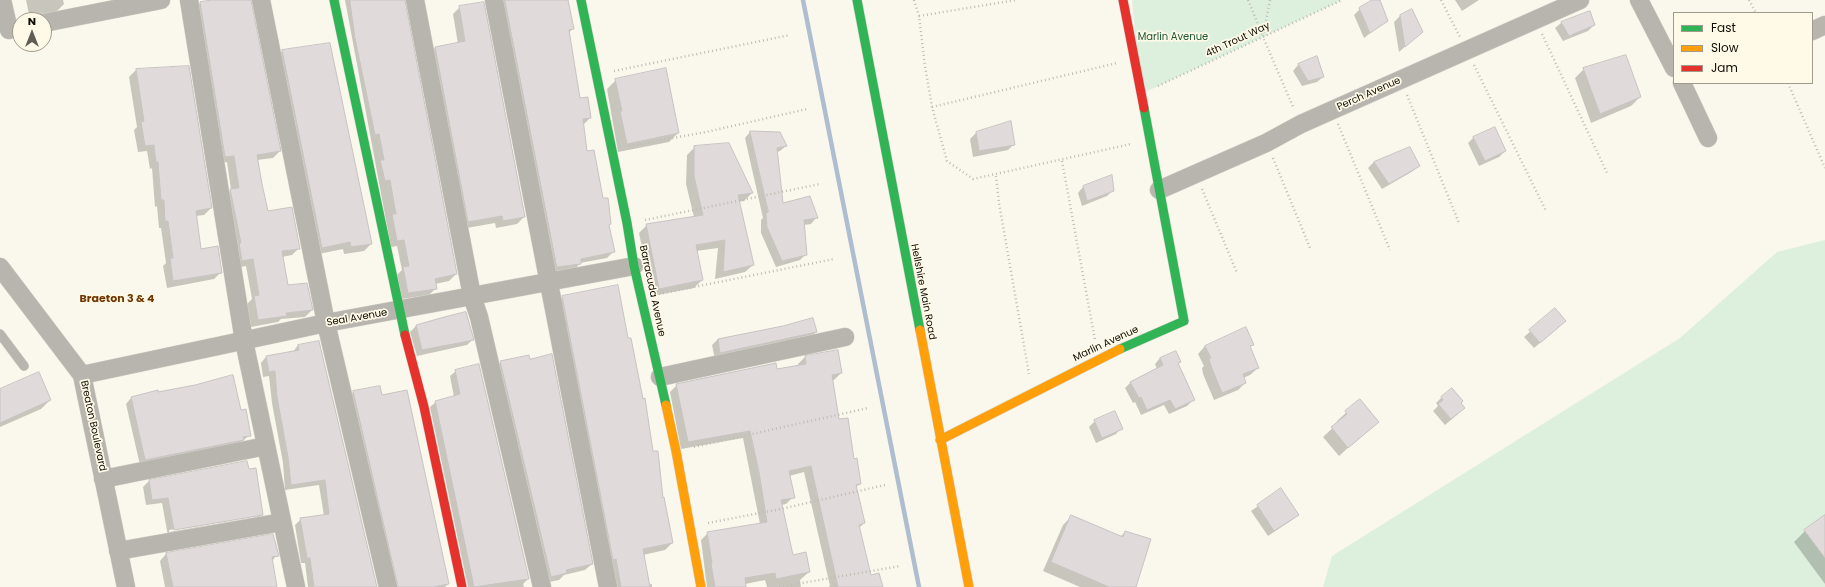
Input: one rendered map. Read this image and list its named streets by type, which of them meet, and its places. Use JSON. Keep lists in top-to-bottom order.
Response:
{
  "streets": {
    "street": [
      "Perch Avenue",
      "Barracuda Avenue",
      "Hellshire Main Road",
      "Seal Avenue",
      "Marlin Avenue",
      "Breaton Boulevard"
    ],
    "path": ["4th Trout Way"]
  },
  "crossings": [
    ["4th Trout Way", "Marlin Avenue"],
    ["Perch Avenue", "Marlin Avenue"],
    ["Barracuda Avenue", "Seal Avenue"],
    ["Hellshire Main Road", "Marlin Avenue"],
    ["Seal Avenue", "Breaton Boulevard"]
  ],
  "districts": ["Braeton 3 & 4"],
  "parks": ["Marlin Avenue"],
  "legend": ["Fast", "Slow", "Jam"],
  "north": "top"
}
